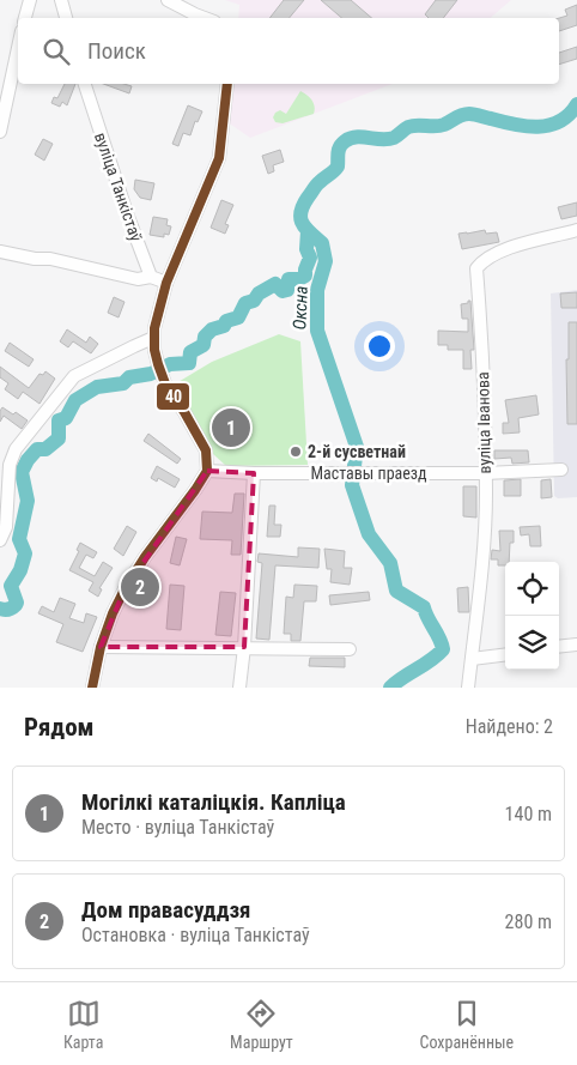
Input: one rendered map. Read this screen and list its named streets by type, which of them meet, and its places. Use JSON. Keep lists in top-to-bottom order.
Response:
{
  "streets": {
    "street": ["вуліца Танкістаў", "вуліца Іванова", "Маставы праезд"]
  },
  "crossings": [
    ["вуліца Іванова", "Маставы праезд"]
  ],
  "water": ["Оксна"],
  "places": ["2-й сусветнай"],
  "lines": ["transit line 40"],
  "page": {
    "search": "Поиск",
    "pins": ["1", "2"],
    "heading": ["Рядом", "Найдено: 2"],
    "list": [
      {
        "mark": "1",
        "name": "Могілкі каталіцкія. Капліца",
        "note": "Место · вуліца Танкістаў",
        "value": "140 m"
      },
      {
        "mark": "2",
        "name": "Дом правасуддзя",
        "note": "Остановка · вуліца Танкістаў",
        "value": "280 m"
      }
    ],
    "nav": ["Карта", "Маршрут", "Сохранённые"]
  }
}
